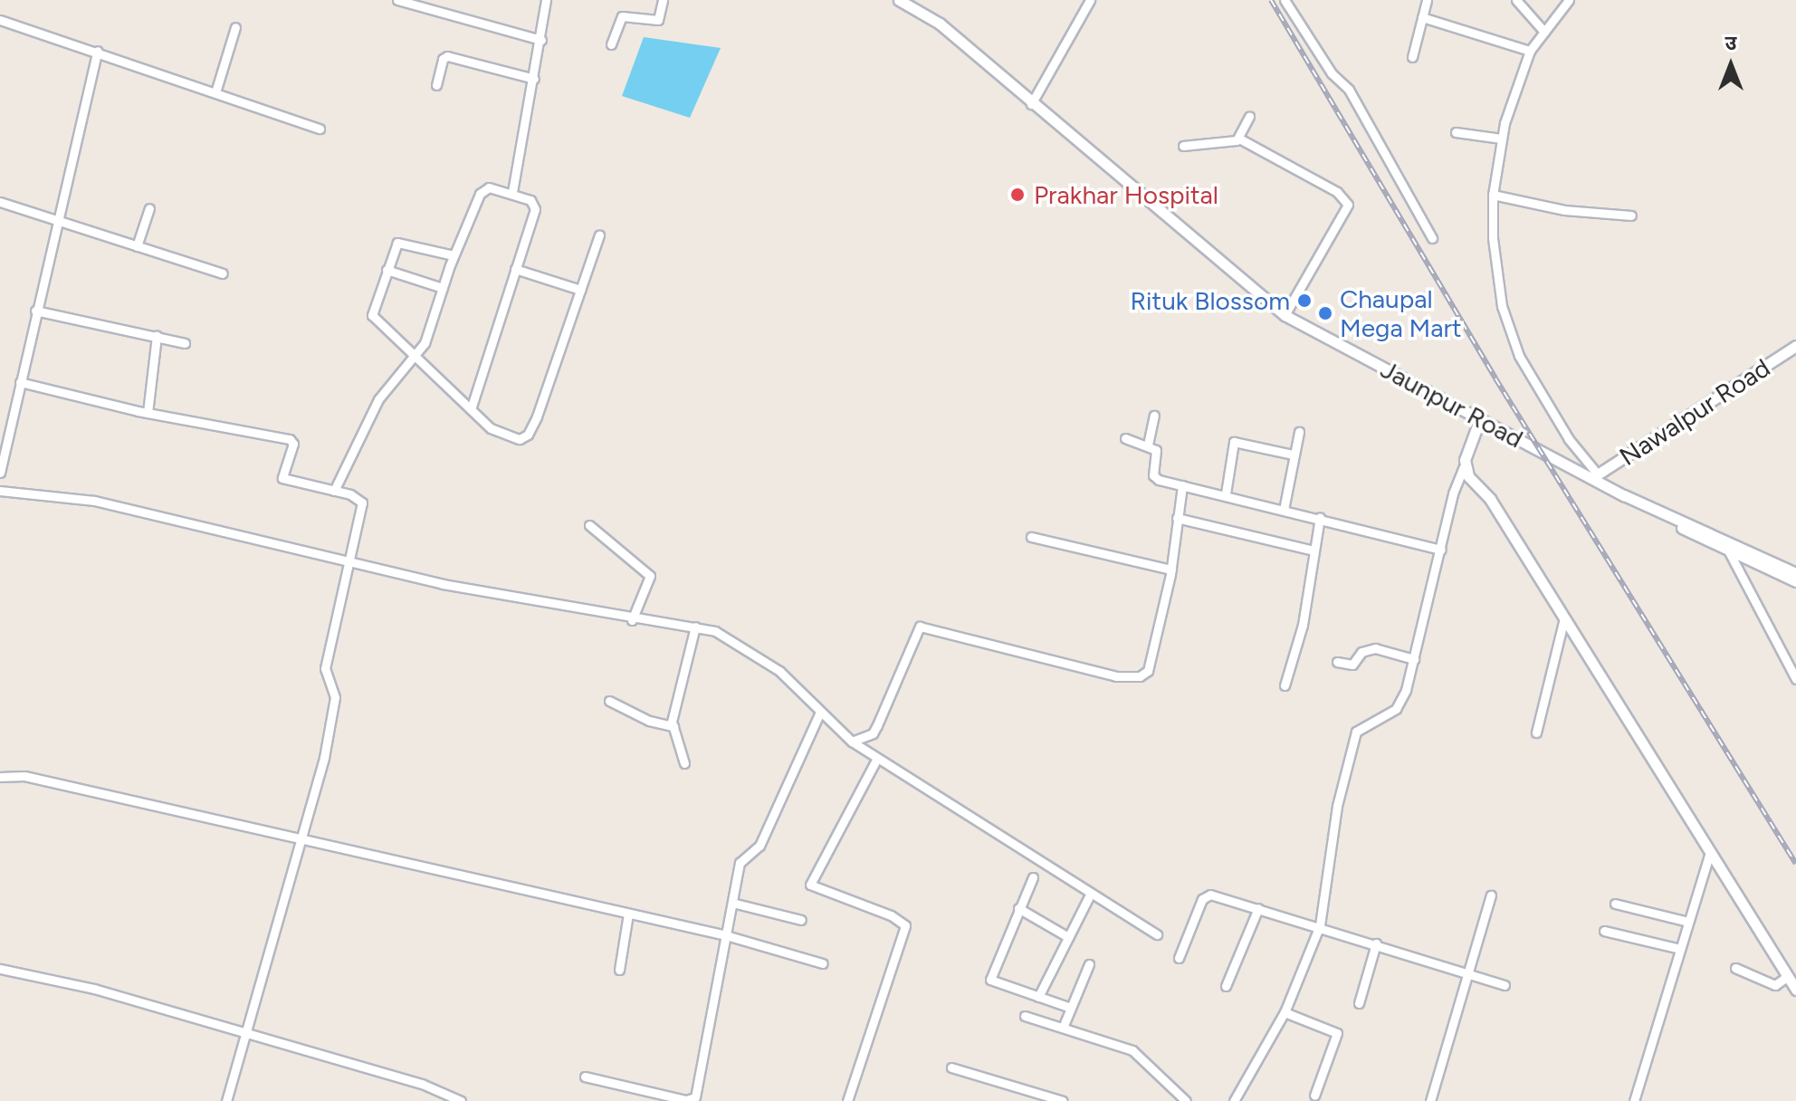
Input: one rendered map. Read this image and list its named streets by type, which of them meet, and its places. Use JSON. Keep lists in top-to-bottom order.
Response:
{
  "streets": {
    "street": ["Jaunpur Road", "Nawalpur Road"]
  },
  "crossings": [
    ["Jaunpur Road", "Nawalpur Road"]
  ],
  "places": ["Prakhar Hospital", "Rituk Blossom", "Chaupal Mega Mart"],
  "north": "top"
}
